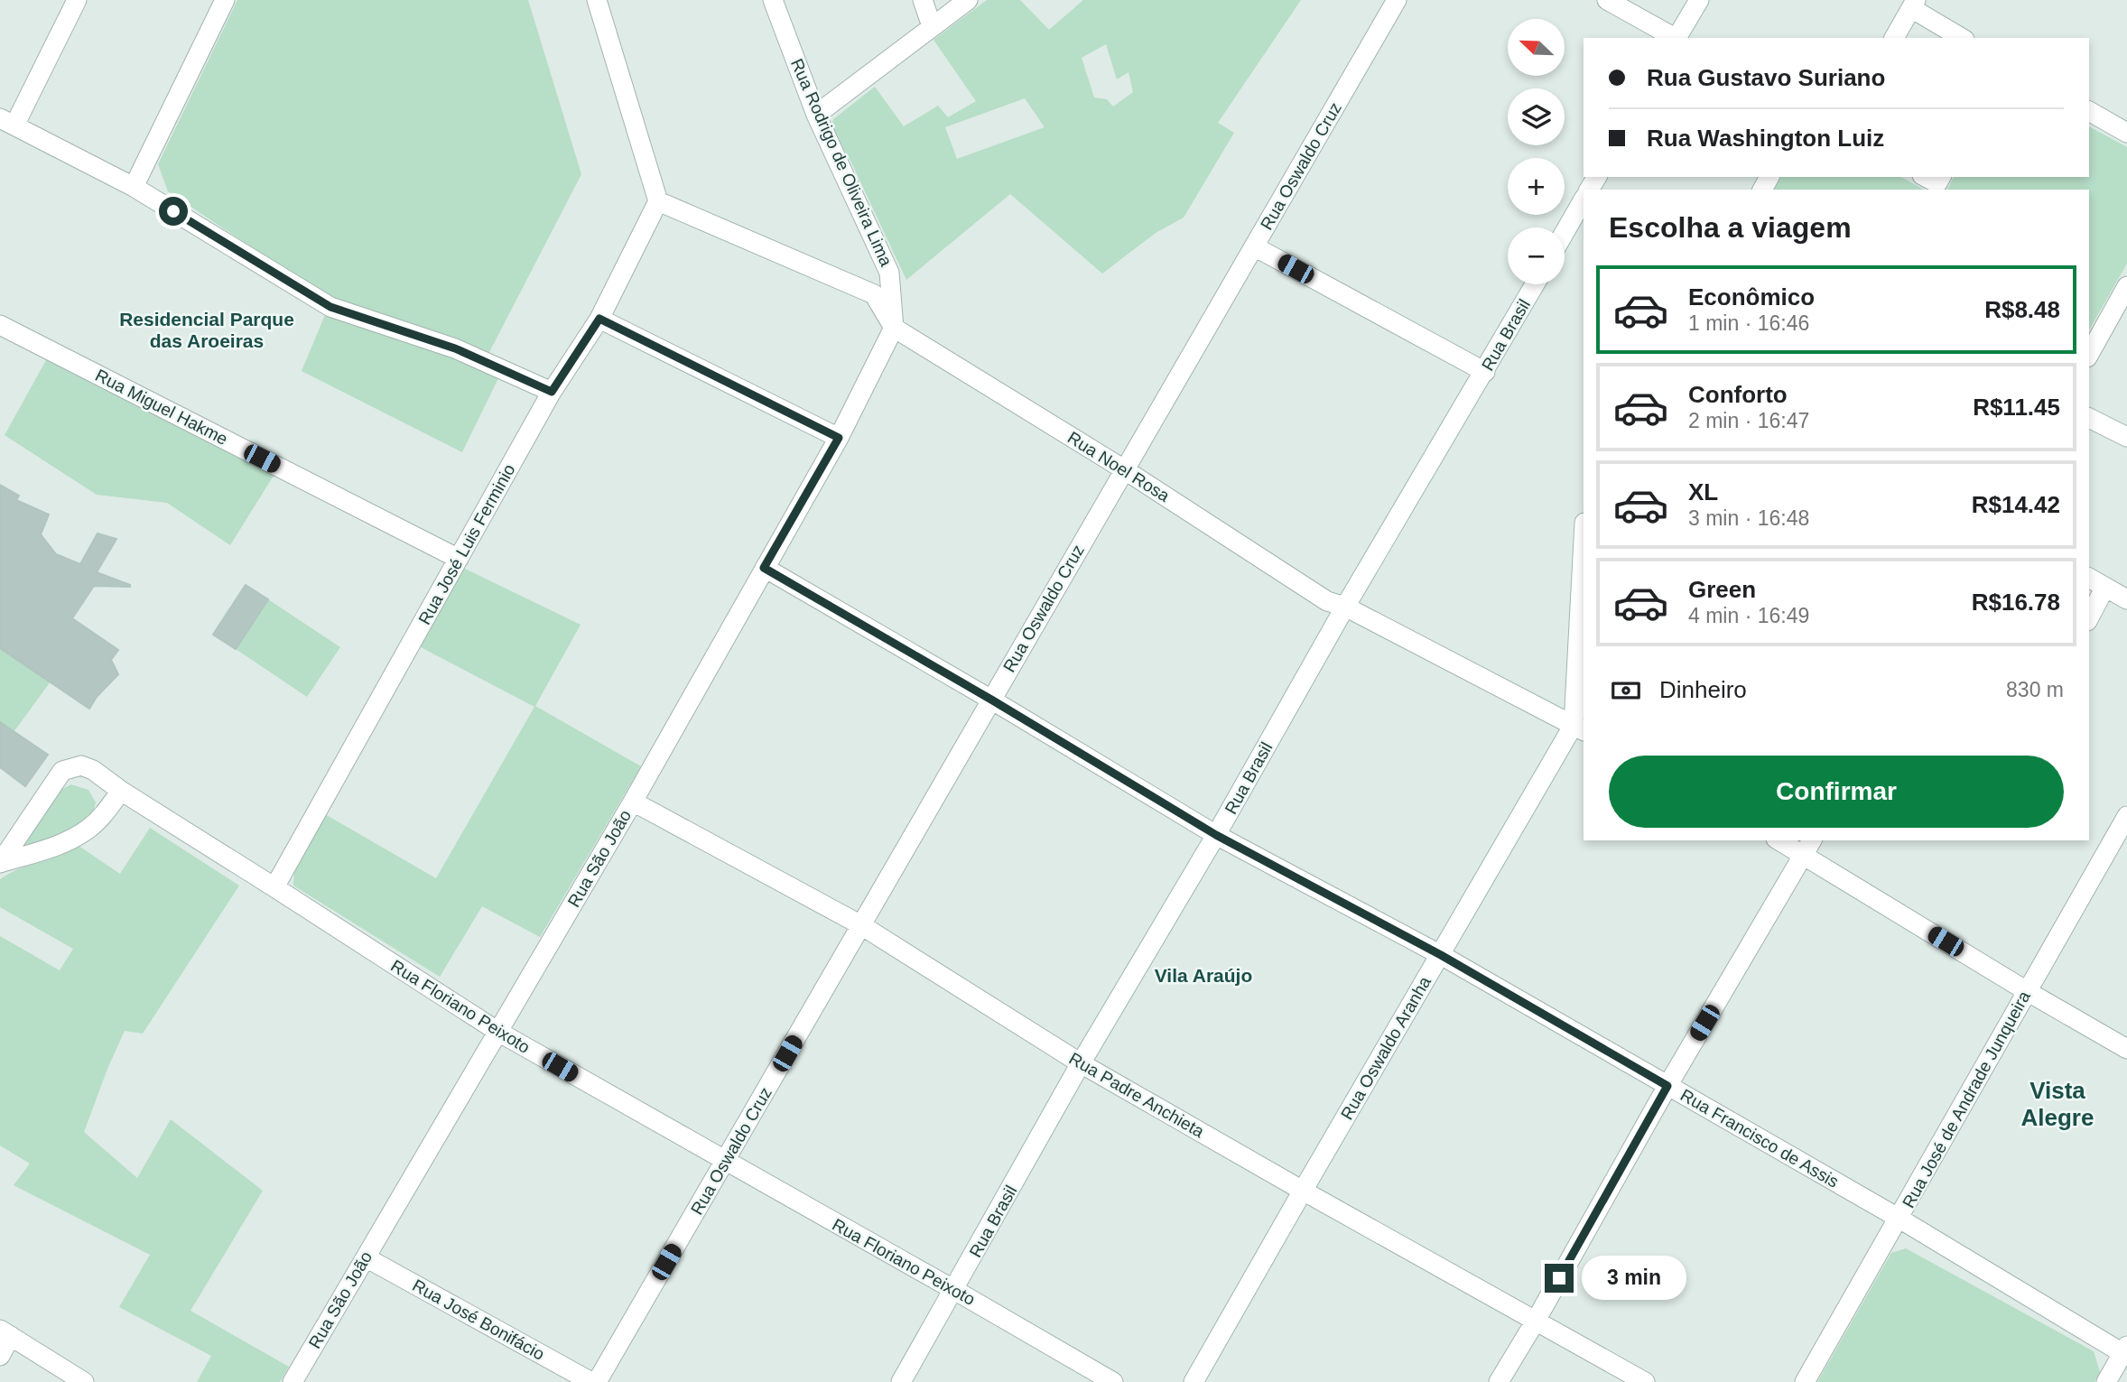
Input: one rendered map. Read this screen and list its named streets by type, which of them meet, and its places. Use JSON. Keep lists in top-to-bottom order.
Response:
{
  "streets": {
    "street": [
      "Rua Rodrigo de Oliveira Lima",
      "Rua Oswaldo Cruz",
      "Rua Brasil",
      "Rua Miguel Hakme",
      "Rua Noel Rosa",
      "Rua José Luis Ferminio",
      "Rua São João",
      "Rua Floriano Peixoto",
      "Rua Oswaldo Aranha",
      "Rua Padre Anchieta",
      "Rua José de Andrade Junqueira",
      "Rua Francisco de Assis",
      "Rua José Bonifácio"
    ]
  },
  "crossings": [
    ["Rua Rodrigo de Oliveira Lima", "Rua Noel Rosa"],
    ["Rua Rodrigo de Oliveira Lima", "Rua São João"],
    ["Rua Oswaldo Cruz", "Rua Noel Rosa"],
    ["Rua Oswaldo Cruz", "Rua Floriano Peixoto"],
    ["Rua Oswaldo Cruz", "Rua Padre Anchieta"],
    ["Rua Oswaldo Cruz", "Rua Francisco de Assis"],
    ["Rua Brasil", "Rua Noel Rosa"],
    ["Rua Brasil", "Rua Floriano Peixoto"],
    ["Rua Brasil", "Rua Padre Anchieta"],
    ["Rua Brasil", "Rua Francisco de Assis"],
    ["Rua Miguel Hakme", "Rua José Luis Ferminio"],
    ["Rua Noel Rosa", "Rua José Luis Ferminio"],
    ["Rua Noel Rosa", "Rua São João"],
    ["Rua Noel Rosa", "Rua Oswaldo Aranha"],
    ["Rua José Luis Ferminio", "Rua Floriano Peixoto"],
    ["Rua São João", "Rua Floriano Peixoto"],
    ["Rua São João", "Rua Padre Anchieta"],
    ["Rua São João", "Rua Francisco de Assis"],
    ["Rua São João", "Rua José Bonifácio"],
    ["Rua Oswaldo Aranha", "Rua Padre Anchieta"],
    ["Rua Oswaldo Aranha", "Rua Francisco de Assis"],
    ["Rua José de Andrade Junqueira", "Rua Francisco de Assis"]
  ],
  "districts": ["Residencial Parque das Aroeiras", "Vila Araújo", "Vista Alegre"],
  "north": "top left",
  "page": {
    "map_buttons": ["+", "−"],
    "banner": ["Rua Gustavo Suriano", "Rua Washington Luiz"],
    "heading": "Escolha a viagem",
    "list": [
      {
        "name": "Econômico",
        "note": "1 min · 16:46",
        "value": "R$8.48"
      },
      {
        "name": "Conforto",
        "note": "2 min · 16:47",
        "value": "R$11.45"
      },
      {
        "name": "XL",
        "note": "3 min · 16:48",
        "value": "R$14.42"
      },
      {
        "name": "Green",
        "note": "4 min · 16:49",
        "value": "R$16.78"
      }
    ],
    "pay": ["Dinheiro", "830 m"],
    "buttons": "Confirmar",
    "bubble": "3 min"
  }
}
